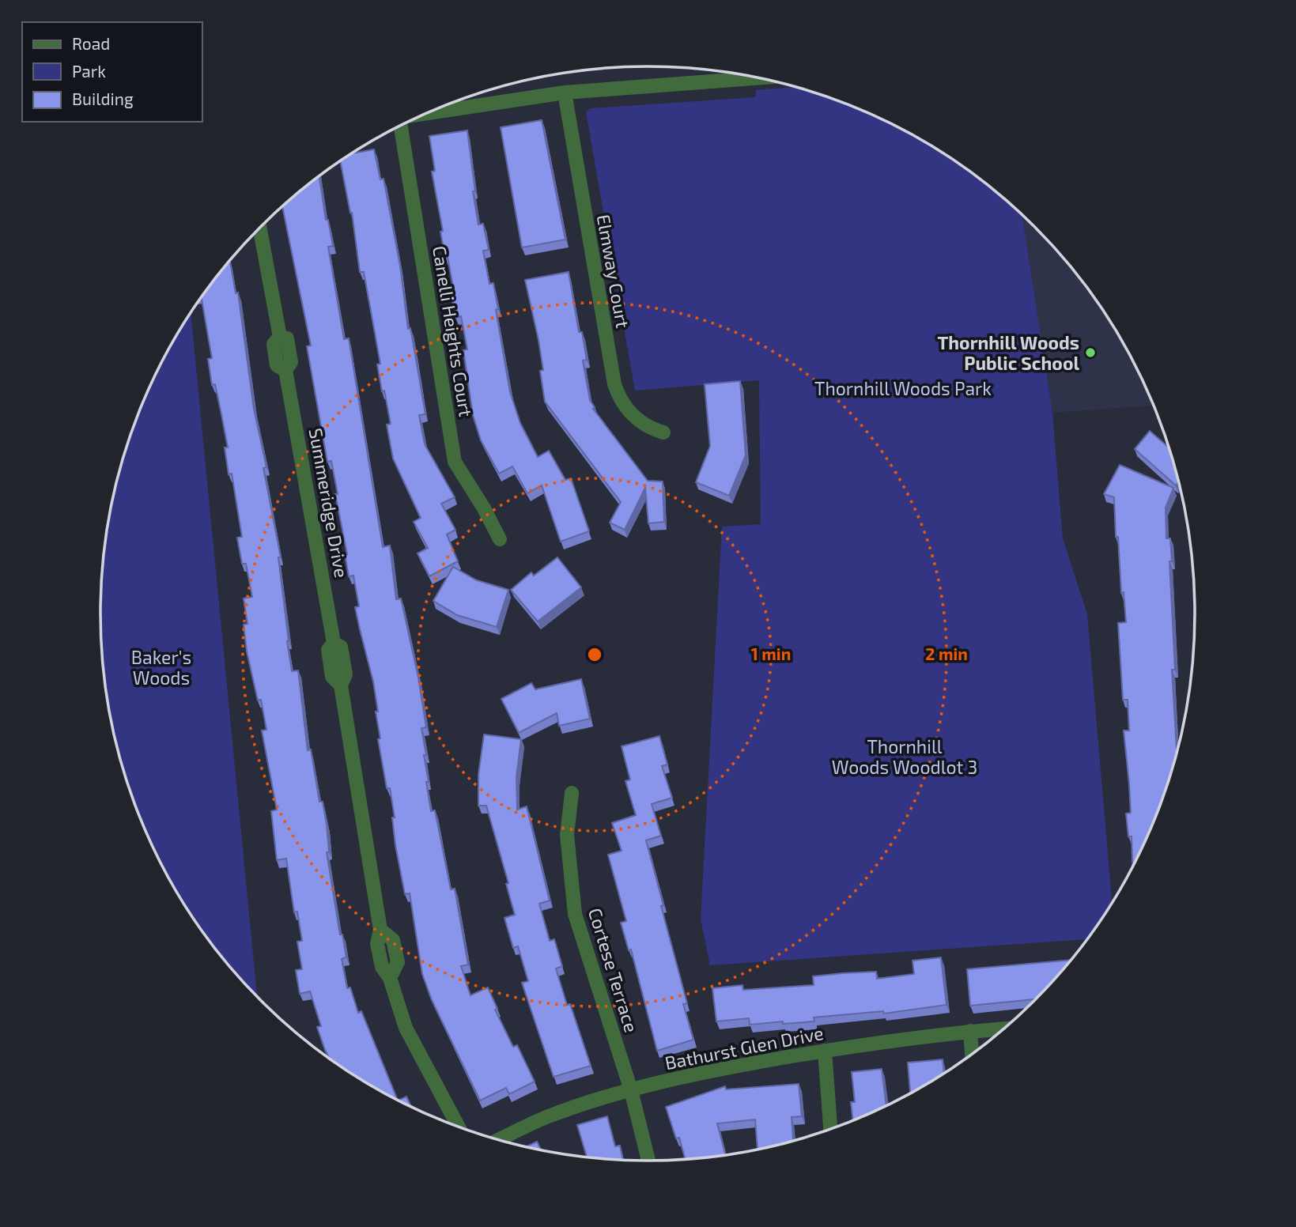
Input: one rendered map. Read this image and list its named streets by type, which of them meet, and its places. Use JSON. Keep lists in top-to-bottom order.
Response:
{
  "streets": {
    "street": [
      "Elmway Court",
      "Canelli Heights Court",
      "Summeridge Drive",
      "Cortese Terrace",
      "Bathurst Glen Drive"
    ]
  },
  "crossings": [
    ["Cortese Terrace", "Bathurst Glen Drive"]
  ],
  "parks": ["Thornhill Woods Park", "Baker's Woods", "Thornhill Woods Woodlot 3"],
  "places": ["Thornhill Woods Public School"],
  "legend": ["Road", "Park", "Building"],
  "rings": ["1 min", "2 min"]
}
